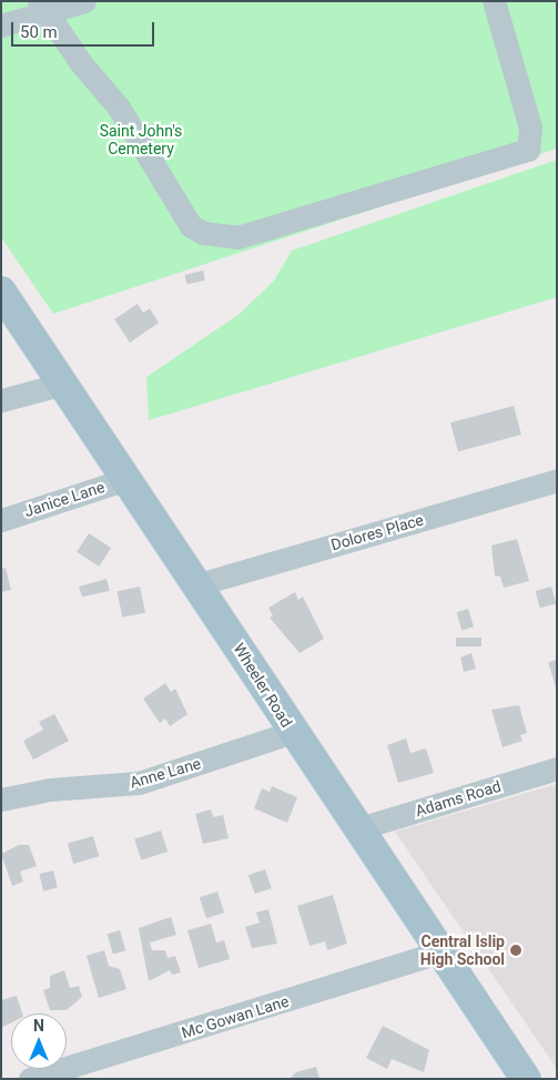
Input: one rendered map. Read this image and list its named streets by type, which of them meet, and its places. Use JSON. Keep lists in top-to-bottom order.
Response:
{
  "streets": {
    "main road": ["Wheeler Road"],
    "street": [
      "Janice Lane",
      "Dolores Place",
      "Anne Lane",
      "Adams Road",
      "Mc Gowan Lane"
    ]
  },
  "crossings": [
    ["Janice Lane", "Wheeler Road"],
    ["Dolores Place", "Wheeler Road"],
    ["Wheeler Road", "Anne Lane"],
    ["Wheeler Road", "Adams Road"],
    ["Wheeler Road", "Mc Gowan Lane"]
  ],
  "parks": ["Saint John's Cemetery"],
  "places": ["Central Islip High School"],
  "scale_bar": "50 m",
  "north": "top"
}
